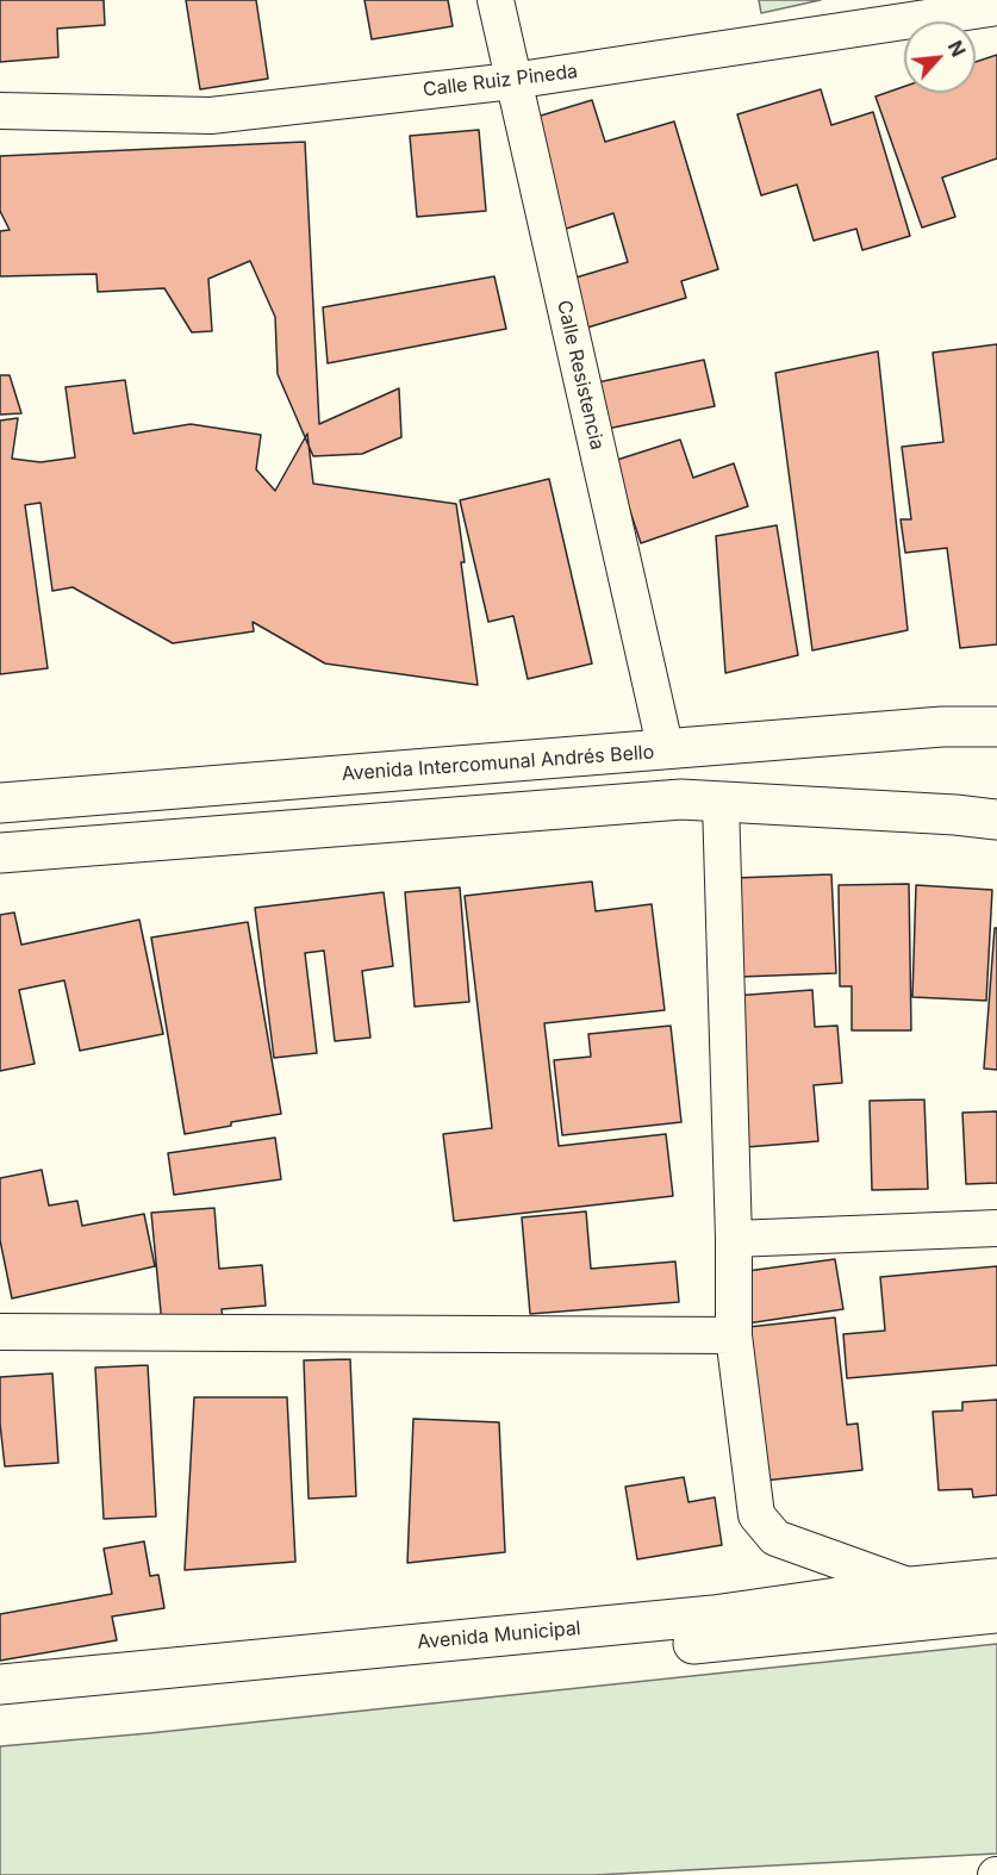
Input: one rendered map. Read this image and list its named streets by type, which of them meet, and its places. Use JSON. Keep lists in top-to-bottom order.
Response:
{
  "streets": {
    "highway": ["Avenida Intercomunal Andrés Bello", "Avenida Municipal"],
    "street": ["Calle Ruiz Pineda", "Calle Resistencia"]
  },
  "crossings": [
    ["Calle Ruiz Pineda", "Calle Resistencia"],
    ["Calle Resistencia", "Avenida Intercomunal Andrés Bello"]
  ],
  "north": "top right"
}
